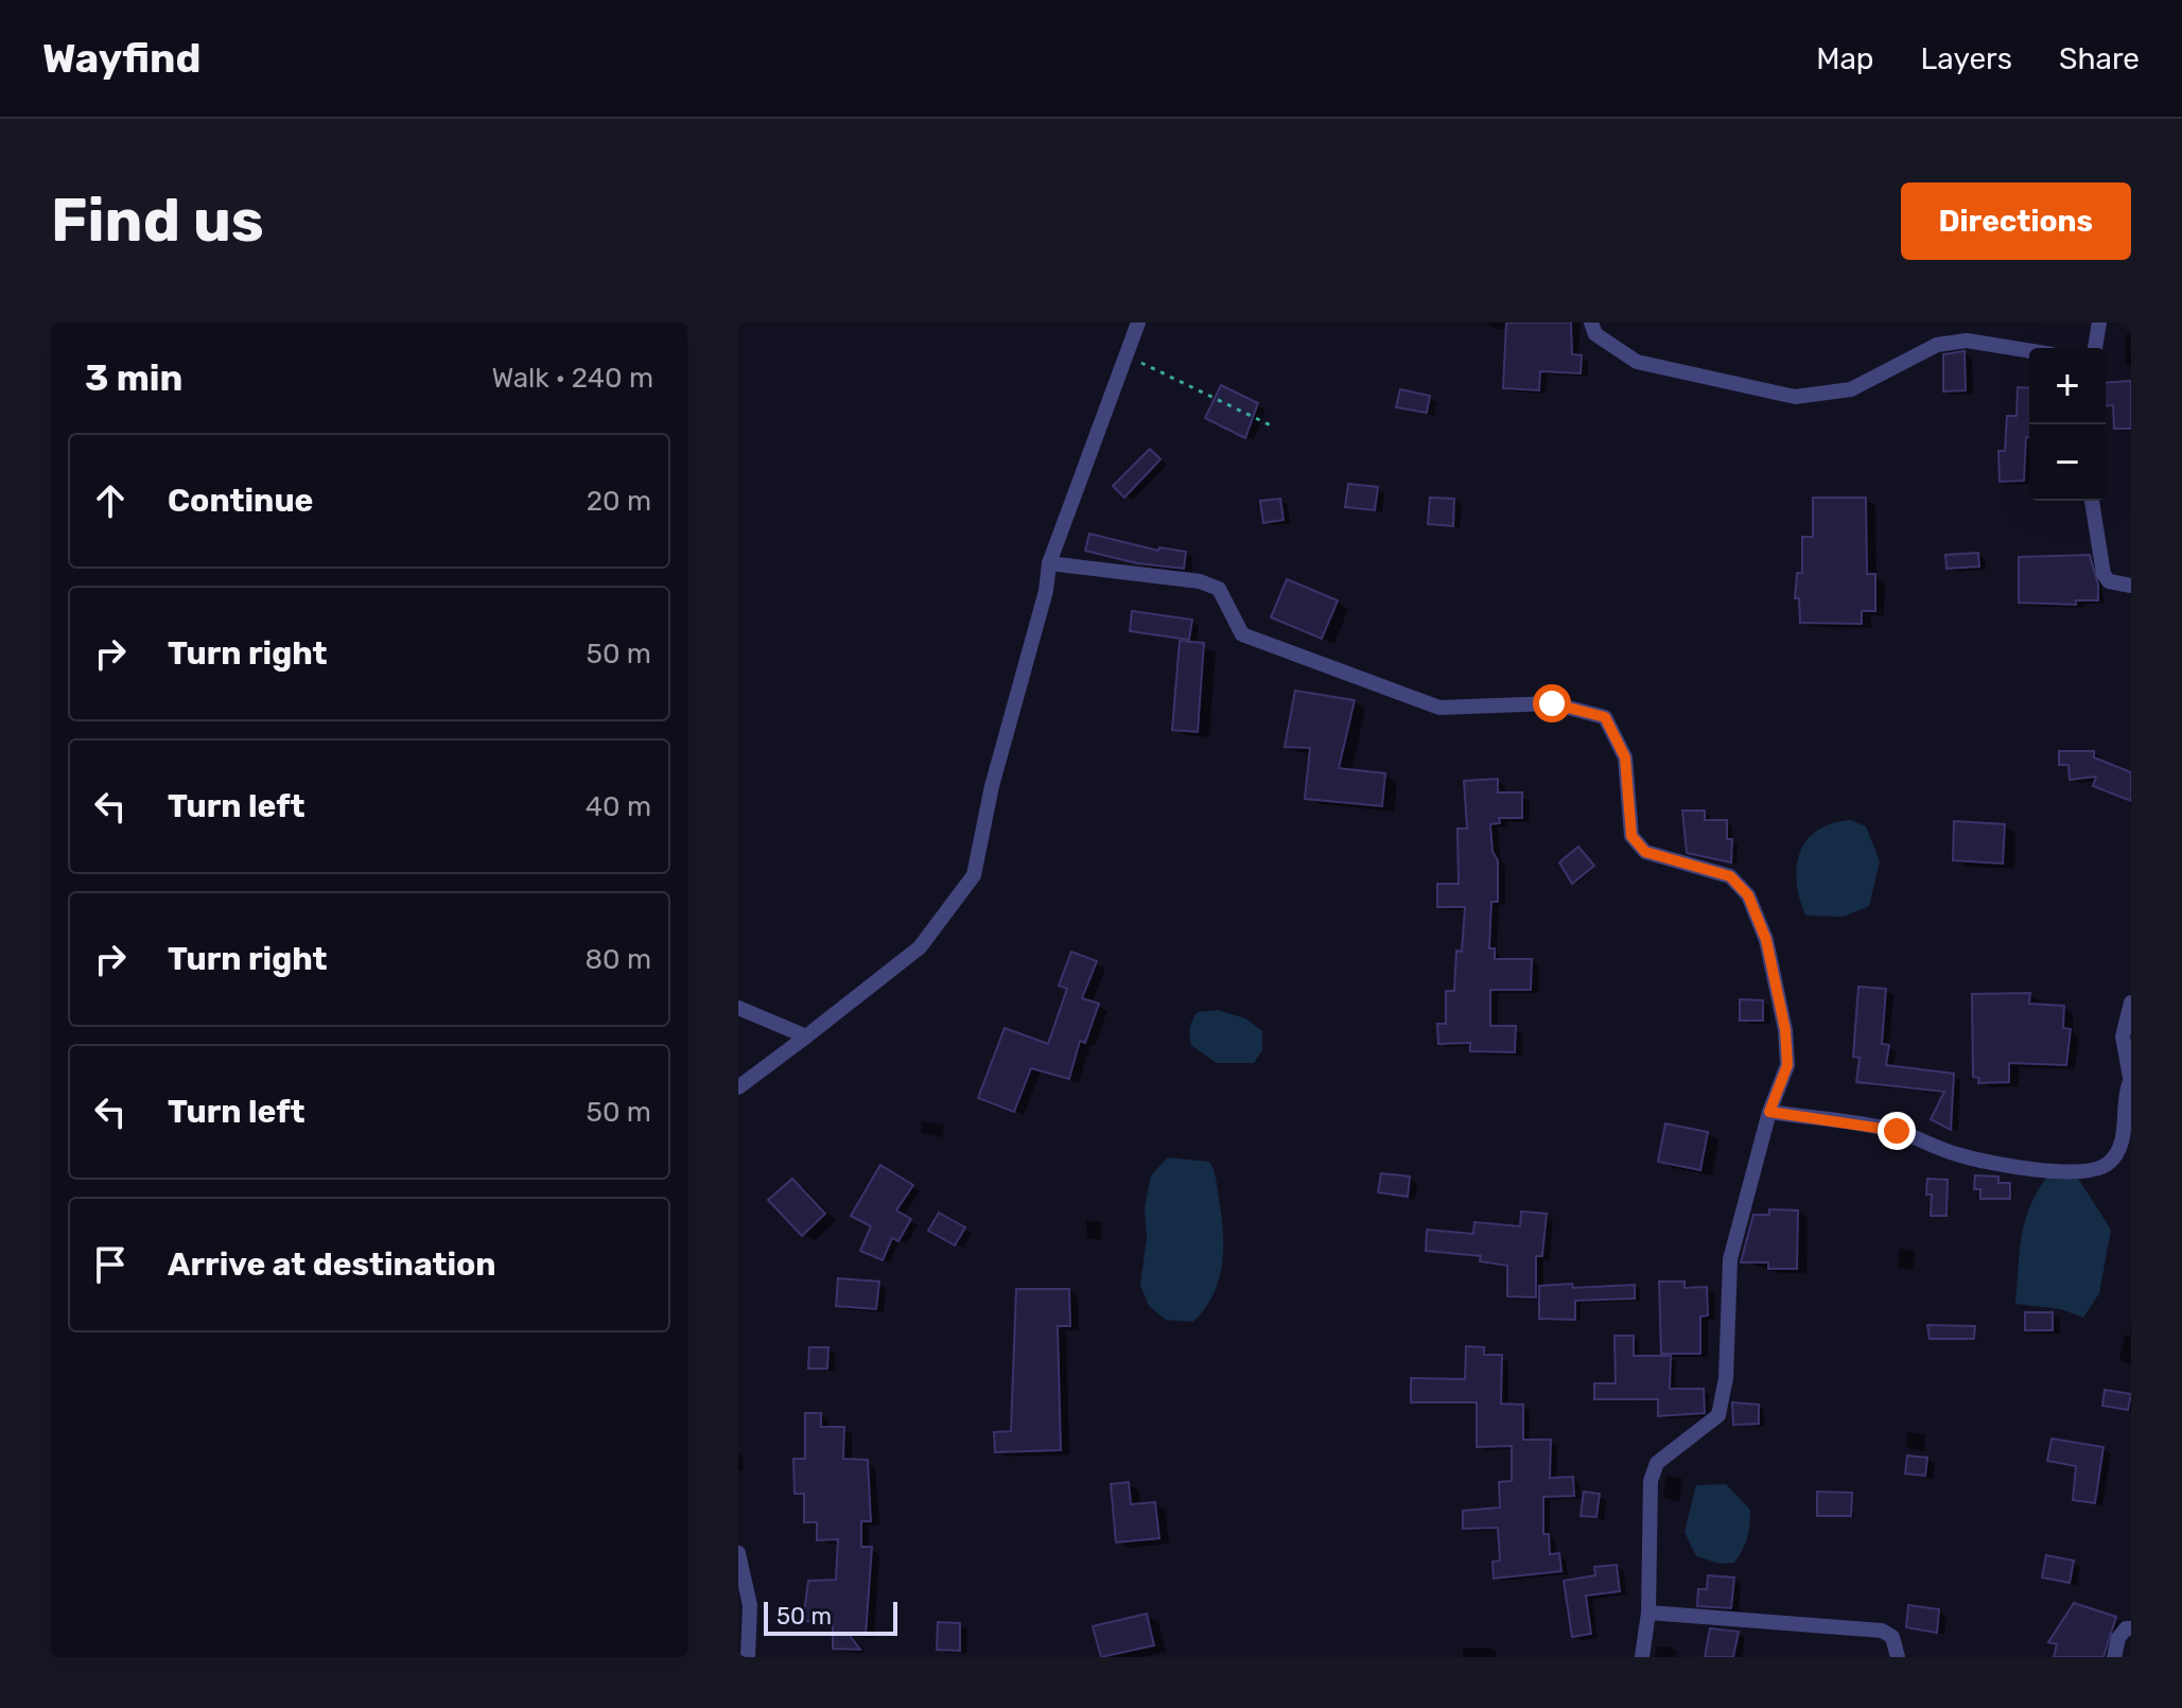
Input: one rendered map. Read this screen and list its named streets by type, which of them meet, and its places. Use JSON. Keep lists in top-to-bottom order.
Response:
{
  "scale_bar": "50 m",
  "page": {
    "header": "Wayfind",
    "nav": ["Map", "Layers", "Share"],
    "buttons": "Directions",
    "title": "Find us",
    "heading": ["3 min", "Walk · 240 m"],
    "map_buttons": ["+", "−"],
    "list": [
      ["Continue", "20 m"],
      ["Turn right", "50 m"],
      ["Turn left", "40 m"],
      ["Turn right", "80 m"],
      ["Turn left", "50 m"],
      "Arrive at destination"
    ],
    "scale": "50 m"
  }
}
